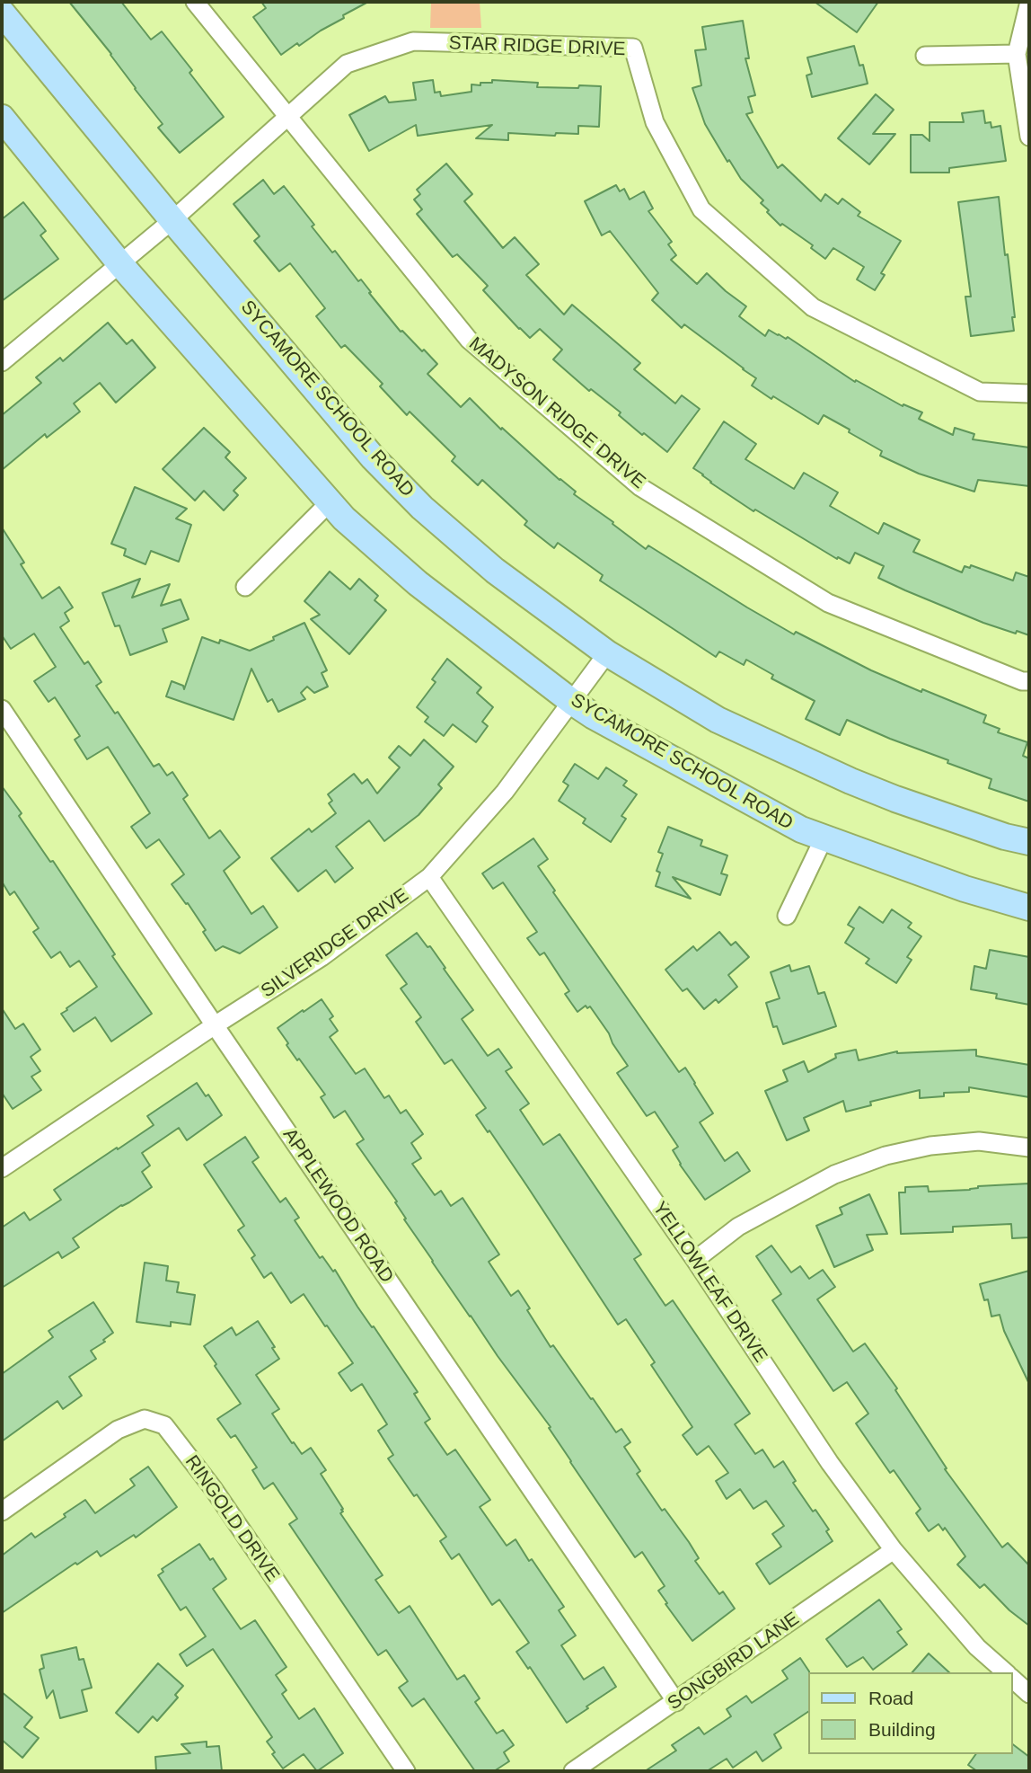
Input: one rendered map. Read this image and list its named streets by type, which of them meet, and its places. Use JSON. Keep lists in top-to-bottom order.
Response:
{
  "streets": {
    "main road": ["SYCAMORE SCHOOL ROAD"],
    "street": [
      "STAR RIDGE DRIVE",
      "MADYSON RIDGE DRIVE",
      "SILVERIDGE DRIVE",
      "APPLEWOOD ROAD",
      "YELLOWLEAF DRIVE",
      "RINGOLD DRIVE",
      "SONGBIRD LANE"
    ]
  },
  "crossings": [
    ["STAR RIDGE DRIVE", "SYCAMORE SCHOOL ROAD"],
    ["STAR RIDGE DRIVE", "MADYSON RIDGE DRIVE"],
    ["SYCAMORE SCHOOL ROAD", "SILVERIDGE DRIVE"],
    ["SILVERIDGE DRIVE", "APPLEWOOD ROAD"],
    ["SILVERIDGE DRIVE", "YELLOWLEAF DRIVE"],
    ["APPLEWOOD ROAD", "SONGBIRD LANE"],
    ["YELLOWLEAF DRIVE", "SONGBIRD LANE"]
  ],
  "legend": ["Road", "Building"]
}
